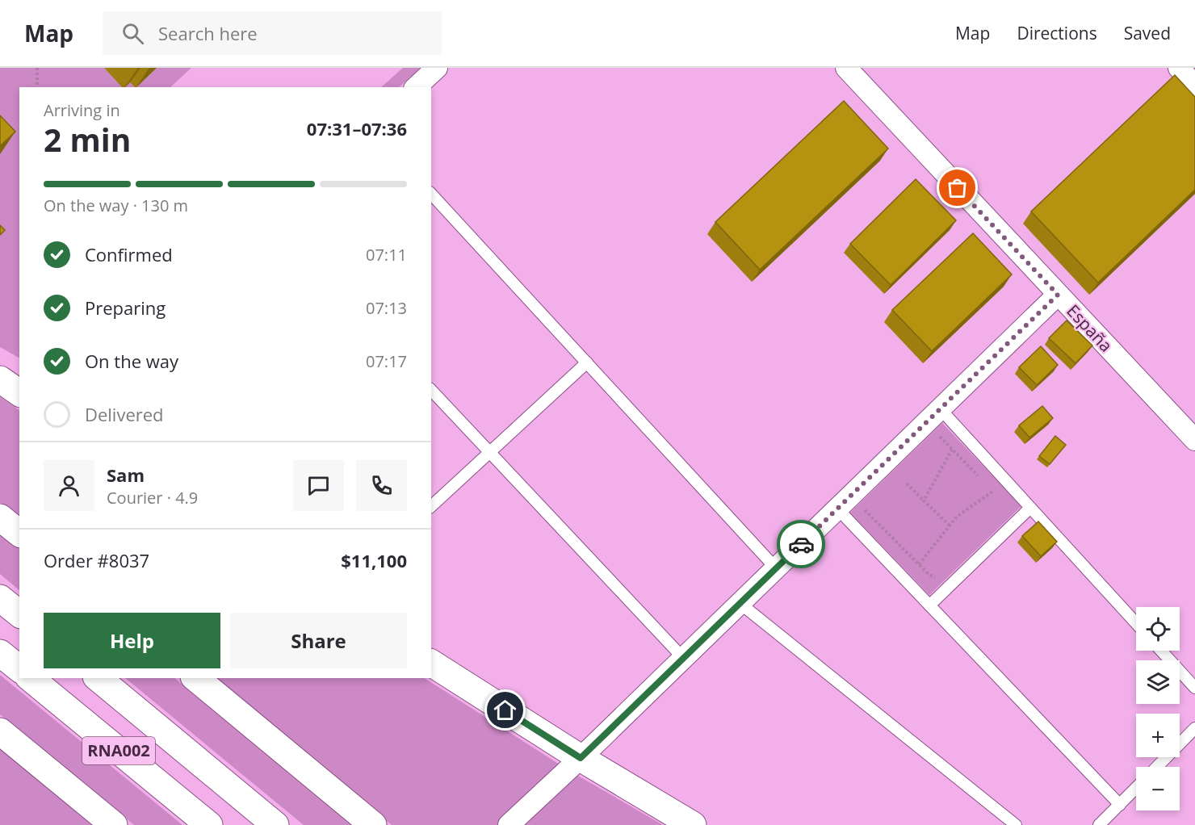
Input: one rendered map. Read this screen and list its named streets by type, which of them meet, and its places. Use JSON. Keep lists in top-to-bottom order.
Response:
{
  "streets": {
    "main road": ["RNA002"],
    "street": ["España"]
  },
  "page": {
    "header": "Map",
    "search": "Search here",
    "nav": ["Map", "Directions", "Saved"],
    "heading": ["2 min", "Arriving in", "07:31–07:36"],
    "panel": [
      "Sam",
      "Courier · 4.9",
      "Order #8037",
      "$11,100"
    ],
    "bar": "On the way · 130 m",
    "list": [
      ["Confirmed", "07:11"],
      ["Preparing", "07:13"],
      ["On the way", "07:17"],
      "Delivered"
    ],
    "buttons": ["Help", "Share"],
    "map_buttons": ["+", "−"]
  }
}
